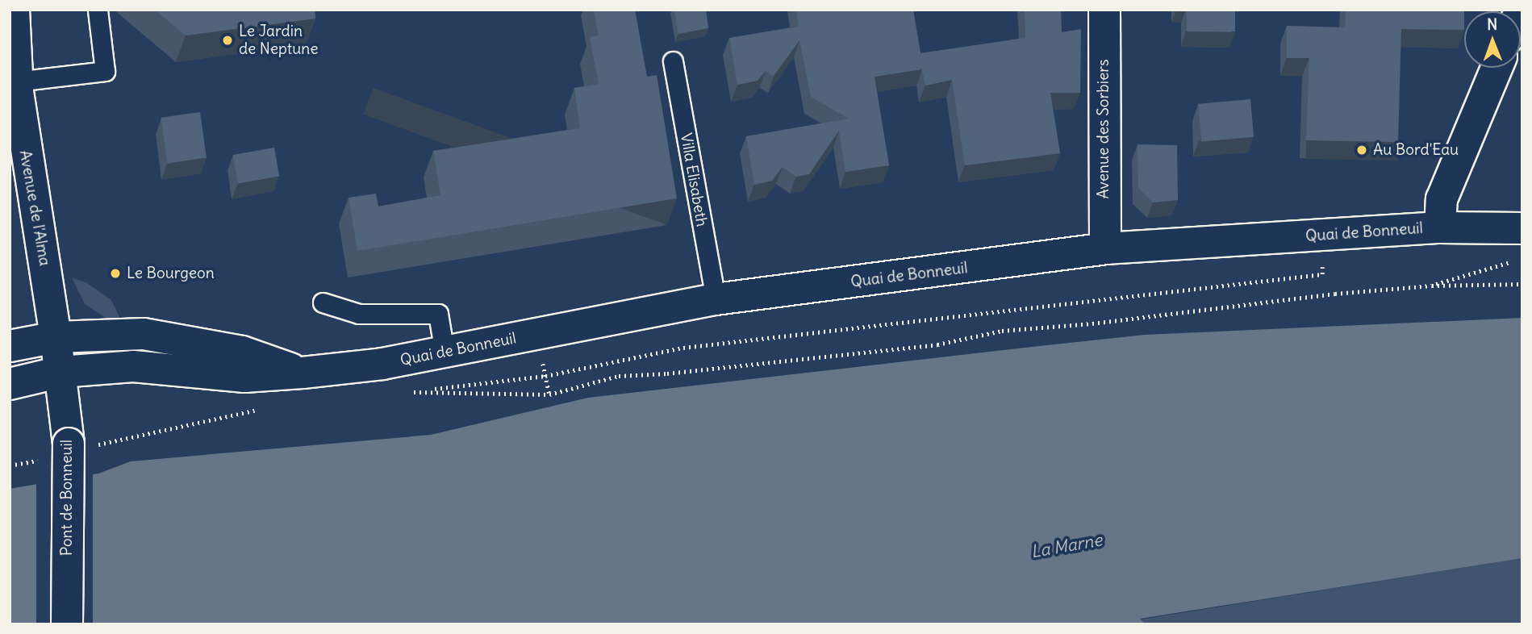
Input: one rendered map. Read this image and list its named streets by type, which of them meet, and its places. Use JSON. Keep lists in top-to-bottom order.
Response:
{
  "streets": {
    "street": [
      "Avenue des Sorbiers",
      "Avenue de l'Alma",
      "Quai de Bonneuil",
      "Pont de Bonneuil"
    ],
    "lane": ["Villa Elisabeth"]
  },
  "crossings": [
    ["Avenue des Sorbiers", "Quai de Bonneuil"],
    ["Villa Elisabeth", "Quai de Bonneuil"],
    ["Avenue de l'Alma", "Quai de Bonneuil"],
    ["Avenue de l'Alma", "Pont de Bonneuil"],
    ["Quai de Bonneuil", "Pont de Bonneuil"]
  ],
  "water": ["La Marne"],
  "places": ["Le Jardin de Neptune", "Au Bord'Eau", "Le Bourgeon"],
  "north": "top"
}
